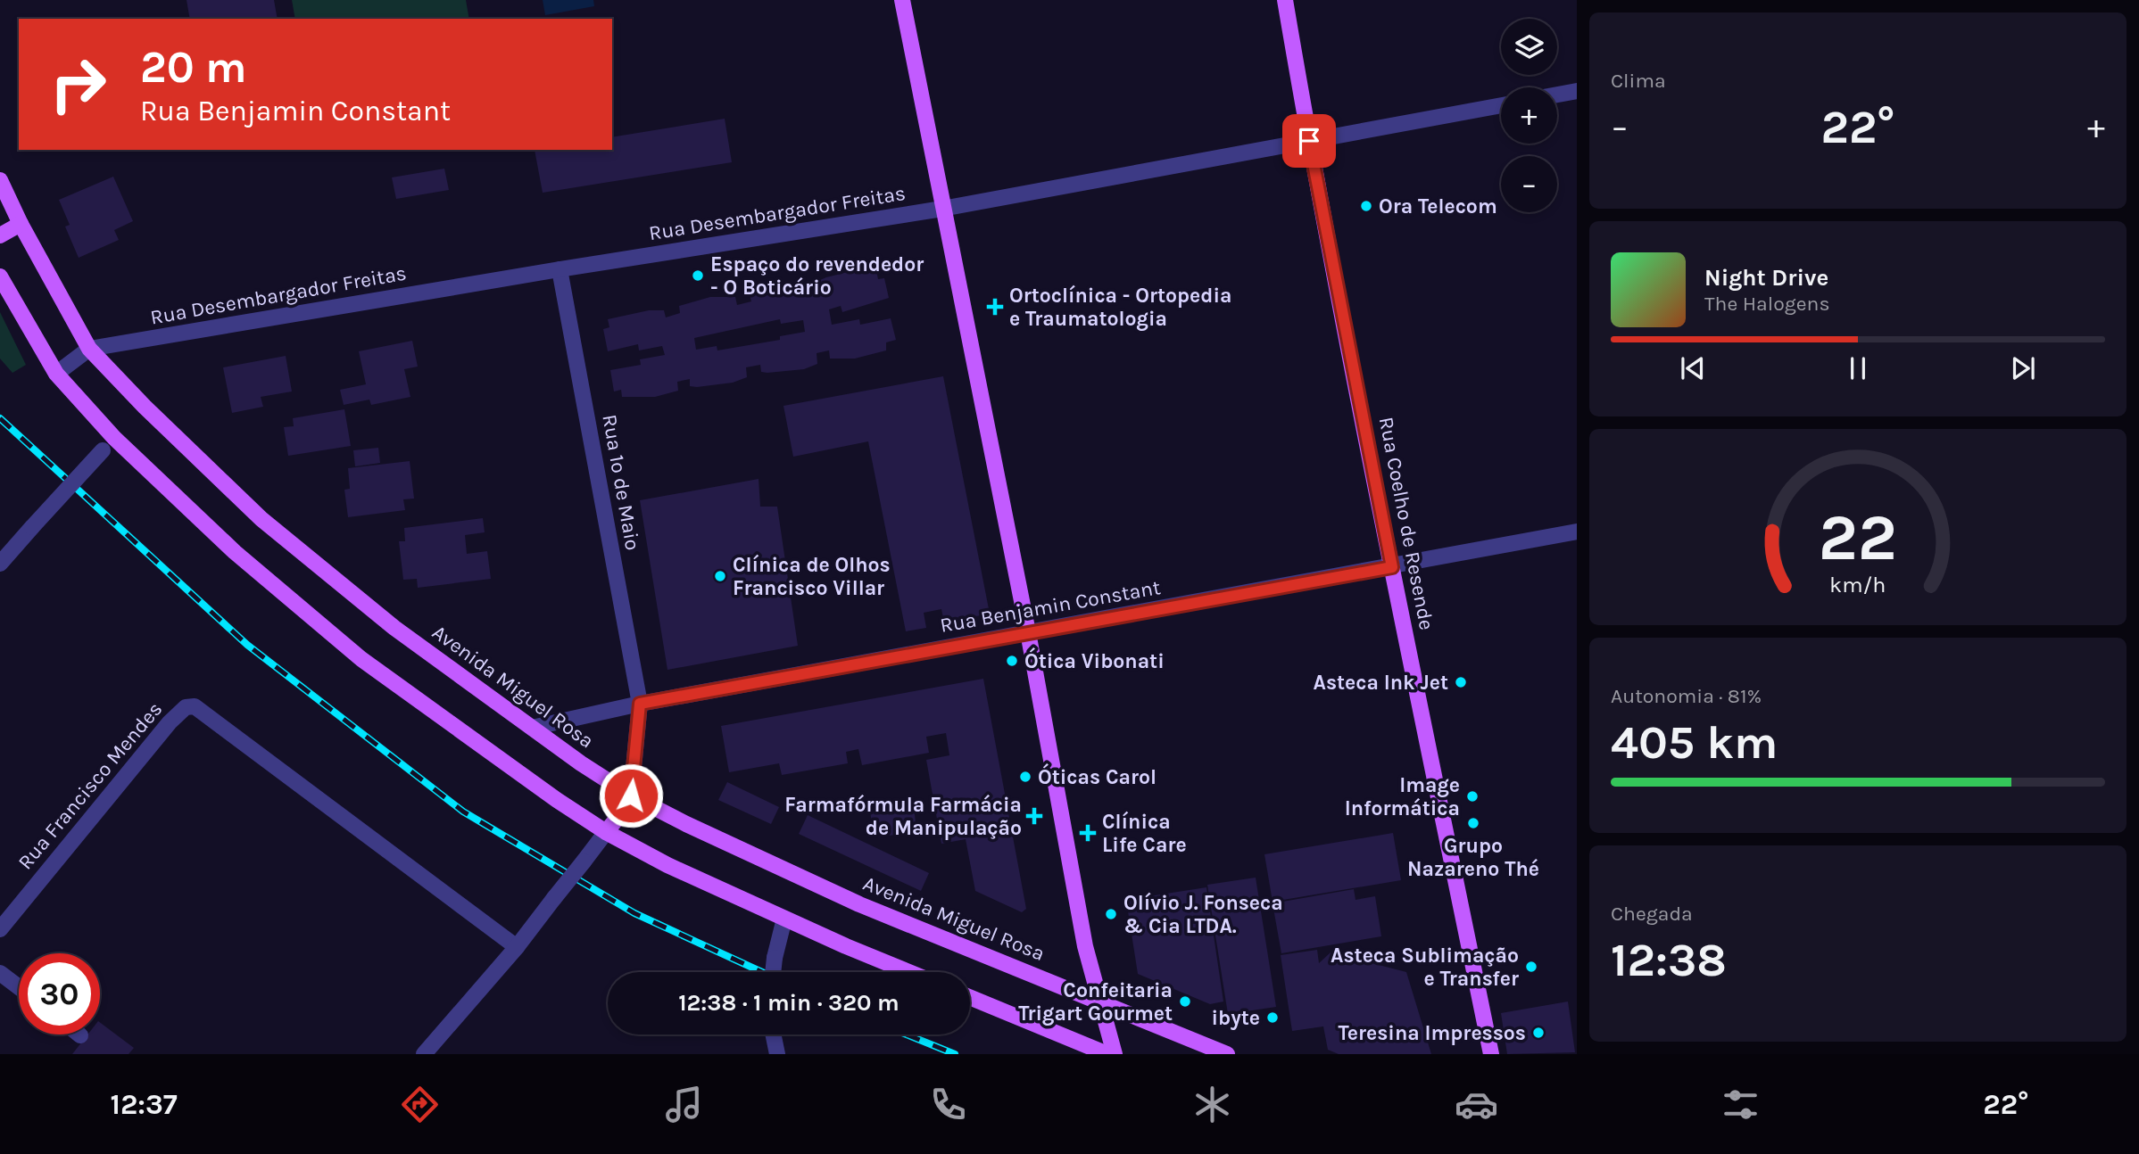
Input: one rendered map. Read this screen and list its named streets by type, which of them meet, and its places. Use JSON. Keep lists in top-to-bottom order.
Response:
{
  "streets": {
    "main road": ["Rua Coelho de Resende", "Avenida Miguel Rosa"],
    "street": [
      "Rua Desembargador Freitas",
      "Rua 1º de Maio",
      "Rua Benjamin Constant",
      "Rua Francisco Mendes"
    ]
  },
  "crossings": [
    ["Rua Desembargador Freitas", "Rua 1º de Maio"],
    ["Rua Desembargador Freitas", "Rua Coelho de Resende"],
    ["Rua Desembargador Freitas", "Avenida Miguel Rosa"],
    ["Rua 1º de Maio", "Rua Benjamin Constant"],
    ["Rua 1º de Maio", "Avenida Miguel Rosa"],
    ["Rua Coelho de Resende", "Rua Benjamin Constant"],
    ["Rua Benjamin Constant", "Avenida Miguel Rosa"]
  ],
  "places": {
    "other": [
      "Ora Telecom",
      "Espaço do revendedor - O Boticário",
      "Clínica de Olhos Francisco Villar",
      "Ótica Vibonati",
      "Asteca Ink Jet",
      "Óticas Carol",
      "Image Informática",
      "Grupo Nazareno Thé",
      "Olívio J. Fonseca & Cia LTDA.",
      "Asteca Sublimação e Transfer",
      "Confeitaria Trigart Gourmet",
      "ibyte",
      "Teresina Impressos"
    ],
    "health": ["Ortoclínica - Ortopedia e Traumatologia", "Farmafórmula Farmácia de Manipulação", "Clínica Life Care"]
  },
  "page": {
    "tile": [
      "Clima",
      ["Autonomia · 81%", "405 km"],
      ["Chegada", "12:38"]
    ],
    "map_buttons": ["+", "−"],
    "turn": ["20 m", "Rua Benjamin Constant"],
    "heat": ["−", "22°", "+"],
    "song": ["Night Drive", "The Halogens"],
    "limit": "30",
    "trip": "12:38 · 1 min · 320 m",
    "tabs": ["12:37", "22°"],
    "gauge": ["22", "km/h"]
  }
}
